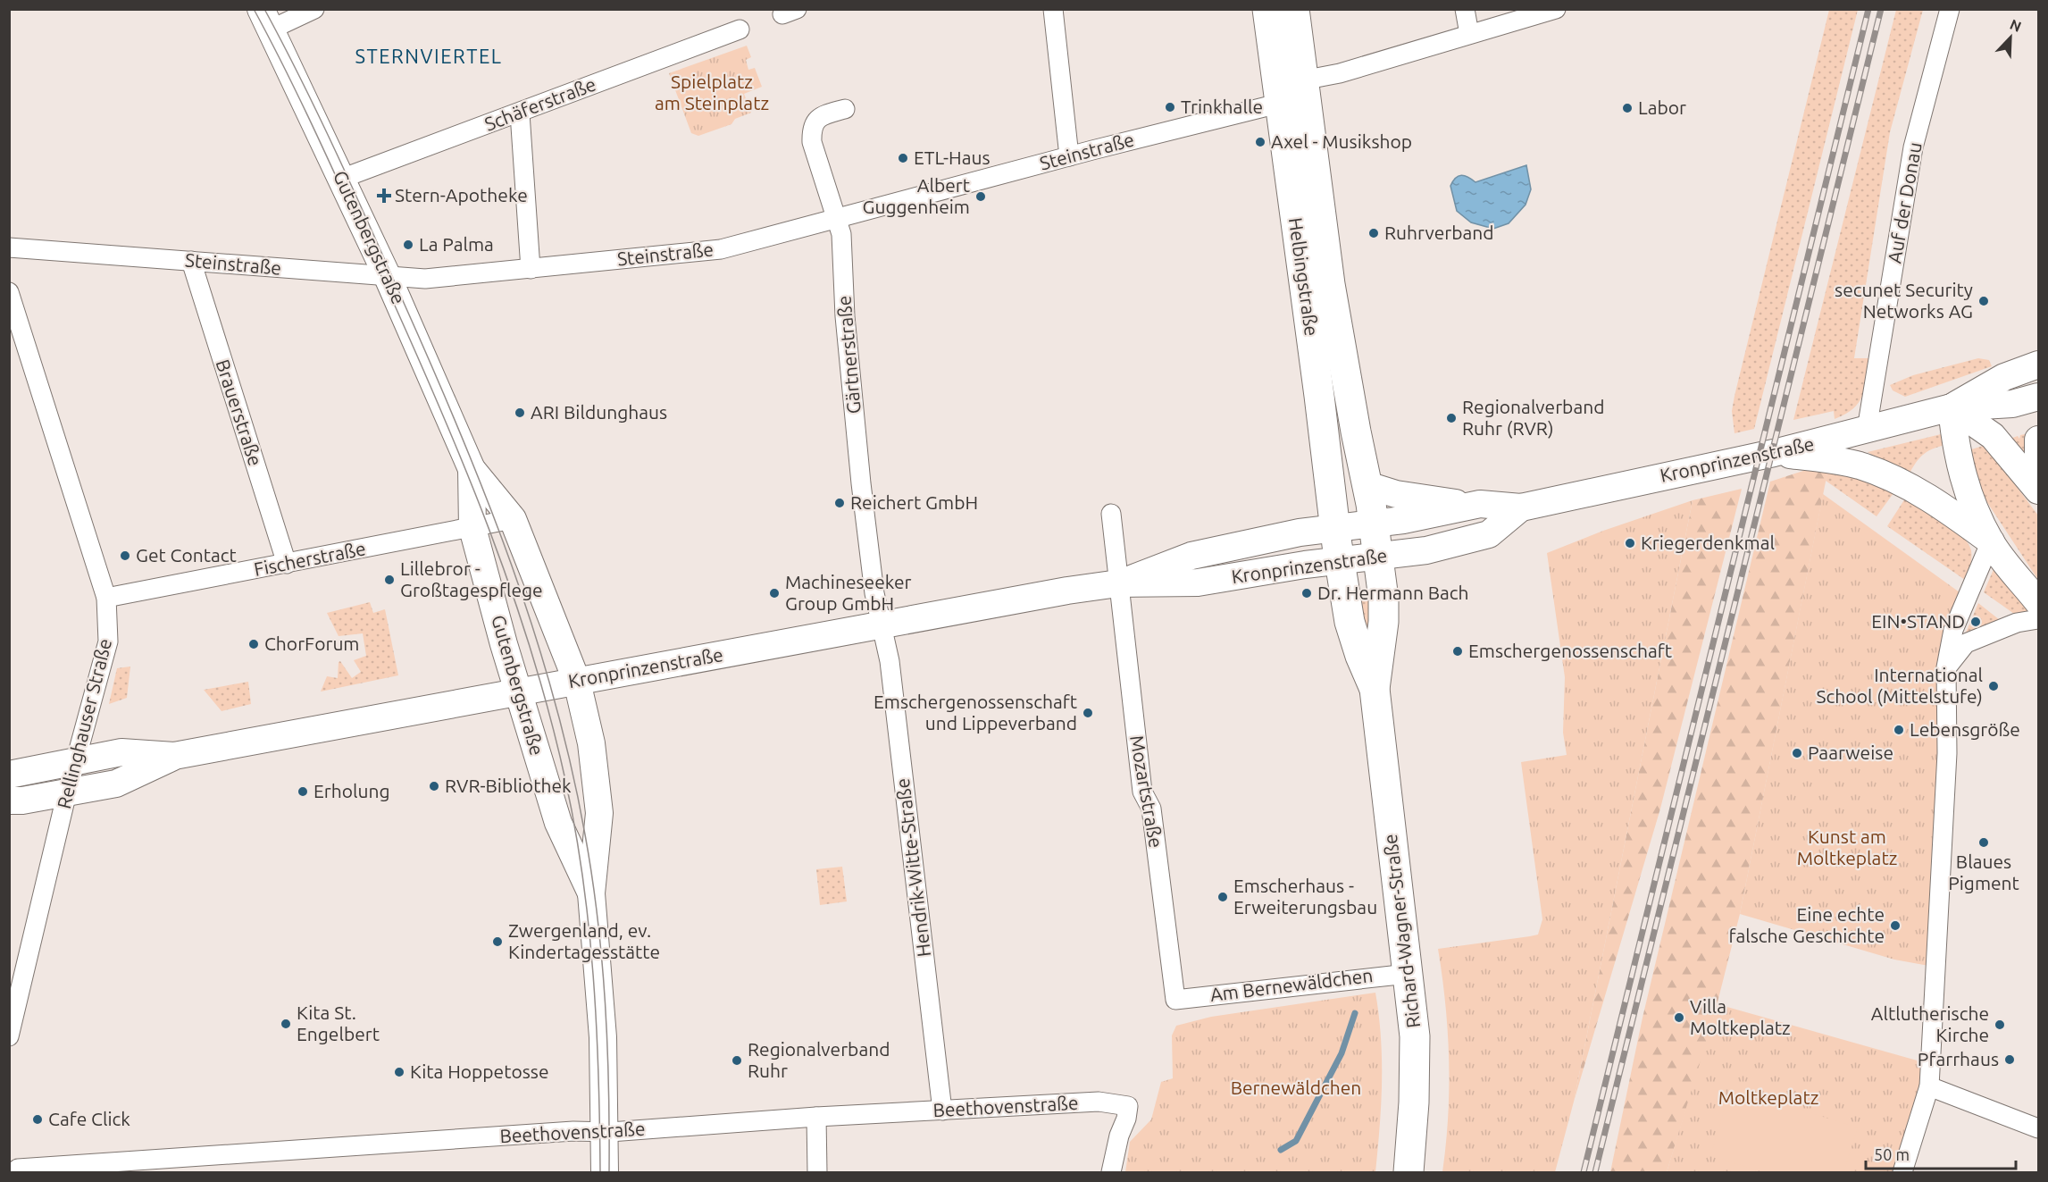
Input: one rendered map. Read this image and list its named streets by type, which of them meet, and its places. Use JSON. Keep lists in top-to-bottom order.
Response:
{
  "streets": {
    "main road": [
      "Gutenbergstraße",
      "Helbingstraße",
      "Kronprinzenstraße",
      "Richard-Wagner-Straße"
    ],
    "street": [
      "Schäferstraße",
      "Steinstraße",
      "Auf der Donau",
      "Gärtnerstraße",
      "Brauerstraße",
      "Fischerstraße",
      "Rellinghauser Straße",
      "Mozartstraße",
      "Hendrik-Witte-Straße",
      "Am Bernewäldchen",
      "Beethovenstraße"
    ]
  },
  "crossings": [
    ["Schäferstraße", "Gutenbergstraße"],
    ["Steinstraße", "Gutenbergstraße"],
    ["Steinstraße", "Helbingstraße"],
    ["Steinstraße", "Gärtnerstraße"],
    ["Steinstraße", "Brauerstraße"],
    ["Auf der Donau", "Kronprinzenstraße"],
    ["Gutenbergstraße", "Kronprinzenstraße"],
    ["Gutenbergstraße", "Fischerstraße"],
    ["Gutenbergstraße", "Beethovenstraße"],
    ["Helbingstraße", "Kronprinzenstraße"],
    ["Helbingstraße", "Richard-Wagner-Straße"],
    ["Gärtnerstraße", "Kronprinzenstraße"],
    ["Gärtnerstraße", "Hendrik-Witte-Straße"],
    ["Brauerstraße", "Fischerstraße"],
    ["Kronprinzenstraße", "Rellinghauser Straße"],
    ["Kronprinzenstraße", "Mozartstraße"],
    ["Kronprinzenstraße", "Hendrik-Witte-Straße"],
    ["Kronprinzenstraße", "Richard-Wagner-Straße"],
    ["Fischerstraße", "Rellinghauser Straße"],
    ["Mozartstraße", "Am Bernewäldchen"],
    ["Hendrik-Witte-Straße", "Beethovenstraße"],
    ["Richard-Wagner-Straße", "Am Bernewäldchen"]
  ],
  "districts": ["STERNVIERTEL"],
  "parks": [
    "Spielplatz am Steinplatz",
    "Kunst am Moltkeplatz",
    "Bernewäldchen",
    "Moltkeplatz"
  ],
  "places": {
    "other": [
      "Trinkhalle",
      "Labor",
      "Axel - Musikshop",
      "ETL-Haus",
      "Albert Guggenheim",
      "Ruhrverband",
      "La Palma",
      "secunet Security Networks AG",
      "ARI Bildunghaus",
      "Regionalverband Ruhr (RVR)",
      "Reichert GmbH",
      "Kriegerdenkmal",
      "Get Contact",
      "Lillebror - Großtagespflege",
      "Machineseeker Group GmbH",
      "Dr. Hermann Bach",
      "EIN•STAND",
      "ChorForum",
      "Emschergenossenschaft",
      "International School (Mittelstufe)",
      "Emschergenossenschaft und Lippeverband",
      "Lebensgröße",
      "Paarweise",
      "RVR-Bibliothek",
      "Erholung",
      "Blaues Pigment",
      "Emscherhaus - Erweiterungsbau",
      "Eine echte falsche Geschichte",
      "Zwergenland, ev. Kindertagesstätte",
      "Villa Moltkeplatz",
      "Kita St. Engelbert",
      "Altlutherische Kirche",
      "Pfarrhaus",
      "Regionalverband Ruhr",
      "Kita Hoppetosse",
      "Cafe Click"
    ],
    "health": ["Stern-Apotheke"]
  },
  "scale_bar": "50 m",
  "north": "top right"
}
